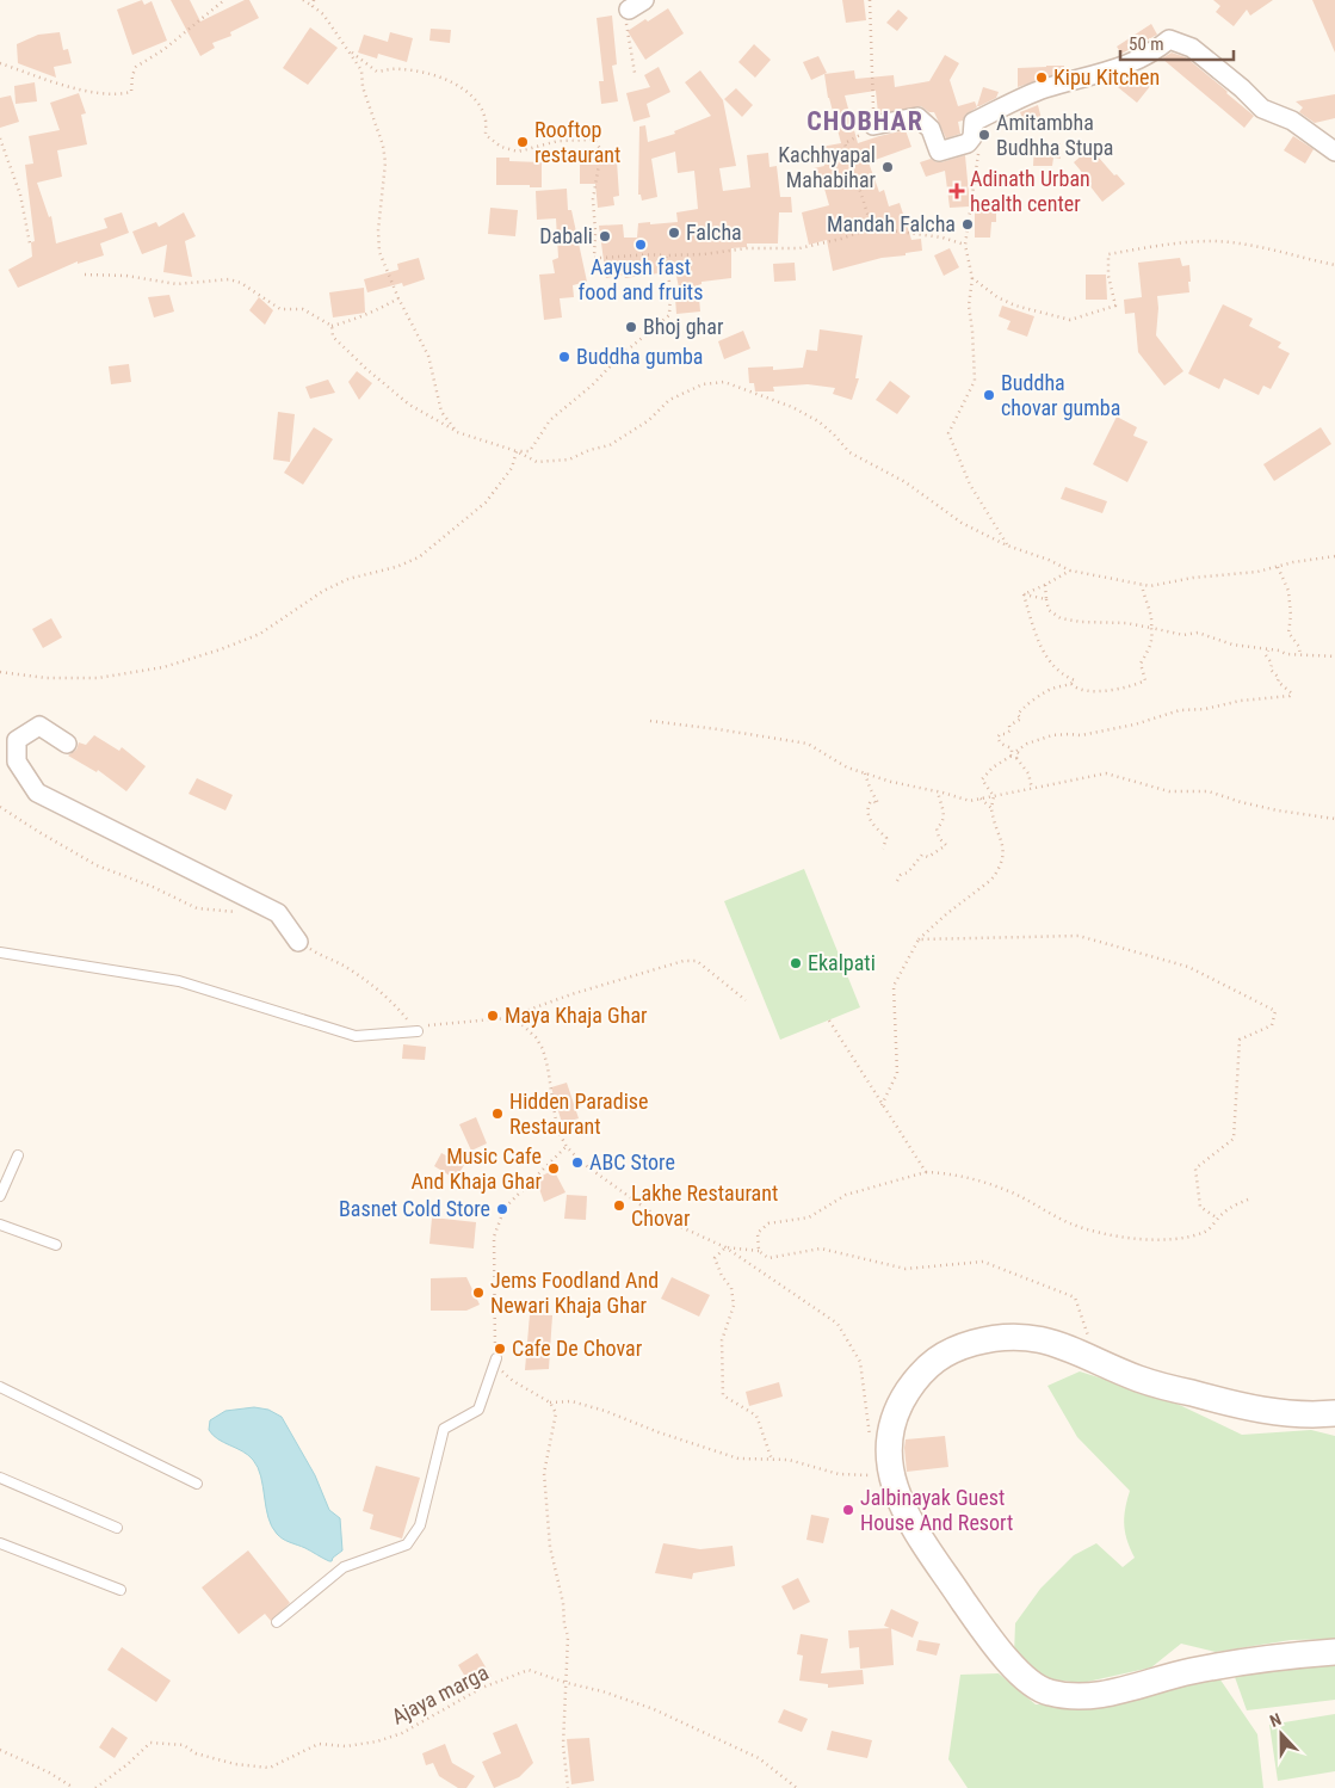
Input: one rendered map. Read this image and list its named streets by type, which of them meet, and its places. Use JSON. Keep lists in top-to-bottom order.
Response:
{
  "streets": {
    "path": ["Ajaya marga"]
  },
  "districts": ["CHOBHAR"],
  "places": {
    "other": [
      "Kipu Kitchen",
      "Amitambha Budhha Stupa",
      "Rooftop restaurant",
      "Kachhyapal Mahabihar",
      "Mandah Falcha",
      "Falcha",
      "Dabali",
      "Aayush fast food and fruits",
      "Bhoj ghar",
      "Buddha gumba",
      "Buddha chovar gumba",
      "Ekalpati",
      "Maya Khaja Ghar",
      "Hidden Paradise Restaurant",
      "ABC Store",
      "Music Cafe And Khaja Ghar",
      "Lakhe Restaurant Chovar",
      "Basnet Cold Store",
      "Jems Foodland And Newari Khaja Ghar",
      "Cafe De Chovar",
      "Jalbinayak Guest House And Resort"
    ],
    "health": ["Adinath Urban health center"]
  },
  "scale_bar": "50 m",
  "north": "top"
}
